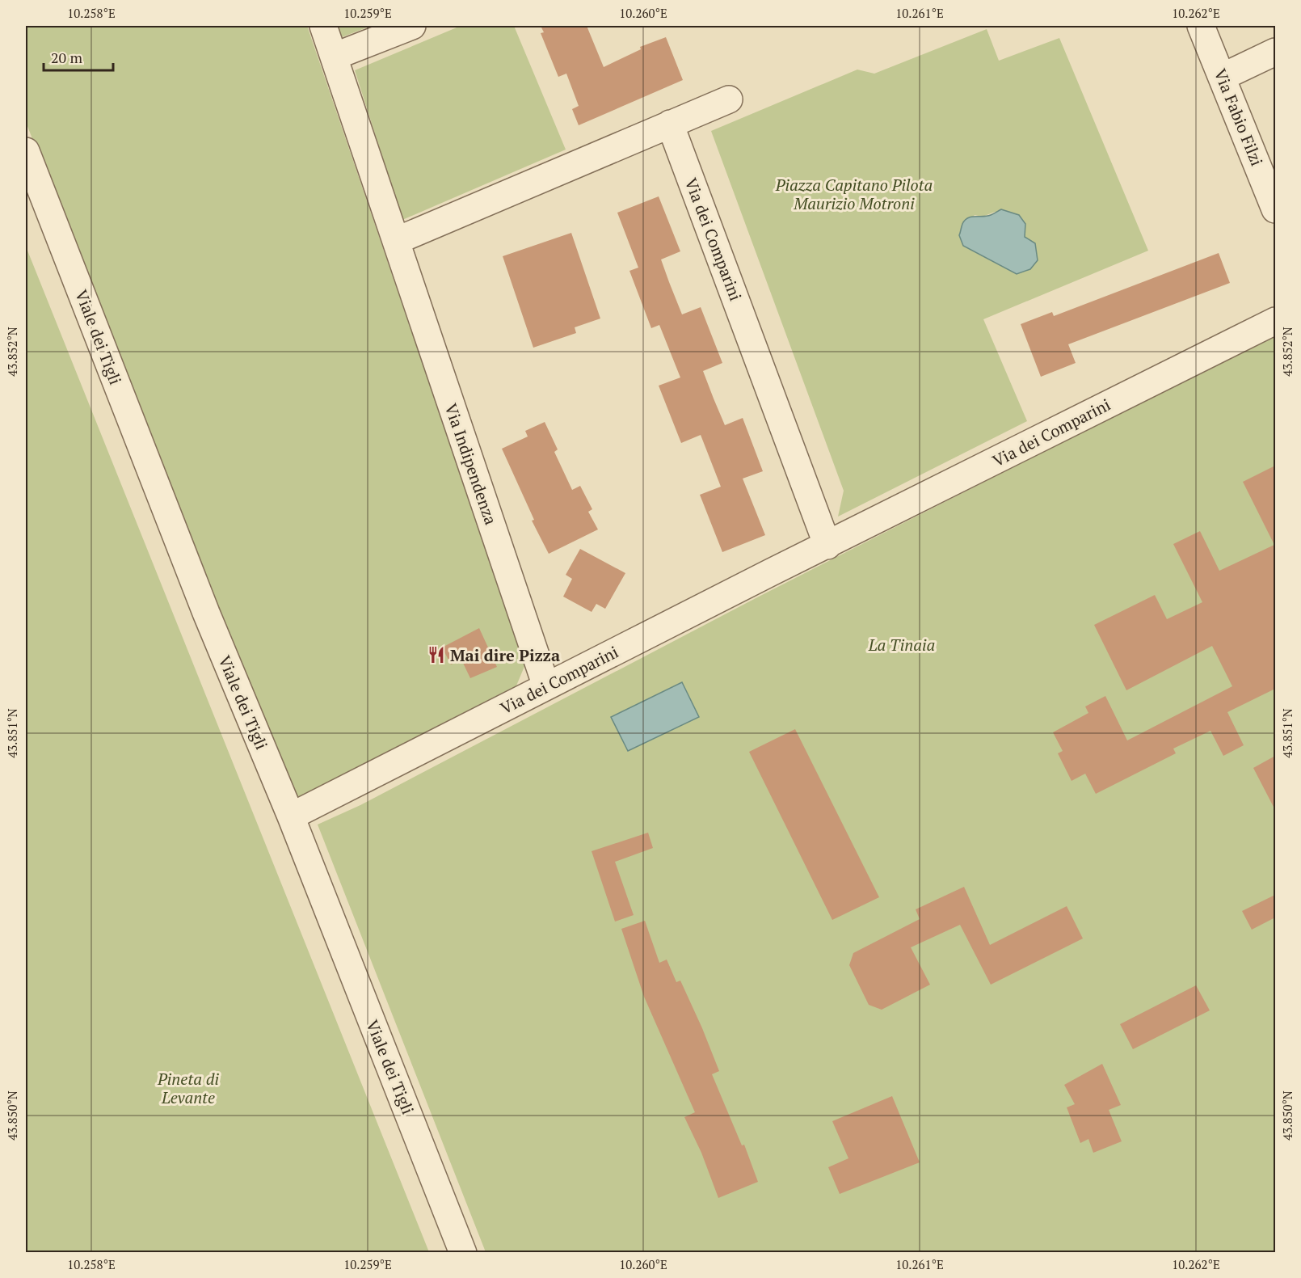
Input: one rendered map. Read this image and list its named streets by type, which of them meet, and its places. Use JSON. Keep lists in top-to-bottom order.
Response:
{
  "streets": {
    "street": [
      "Via Fabio Filzi",
      "Via dei Comparini",
      "Viale dei Tigli",
      "Via Indipendenza"
    ]
  },
  "crossings": [
    ["Via dei Comparini", "Viale dei Tigli"],
    ["Via dei Comparini", "Via Indipendenza"]
  ],
  "parks": ["Piazza Capitano Pilota Maurizio Motroni", "La Tinaia", "Pineta di Levante"],
  "places": {
    "restaurant": ["Mai dire Pizza"]
  },
  "scale_bar": "20 m",
  "coordinates": [
    "10.258°E",
    "10.259°E",
    "10.260°E",
    "10.261°E",
    "10.262°E",
    "43.852°N",
    "43.851°N",
    "43.850°N"
  ]
}
